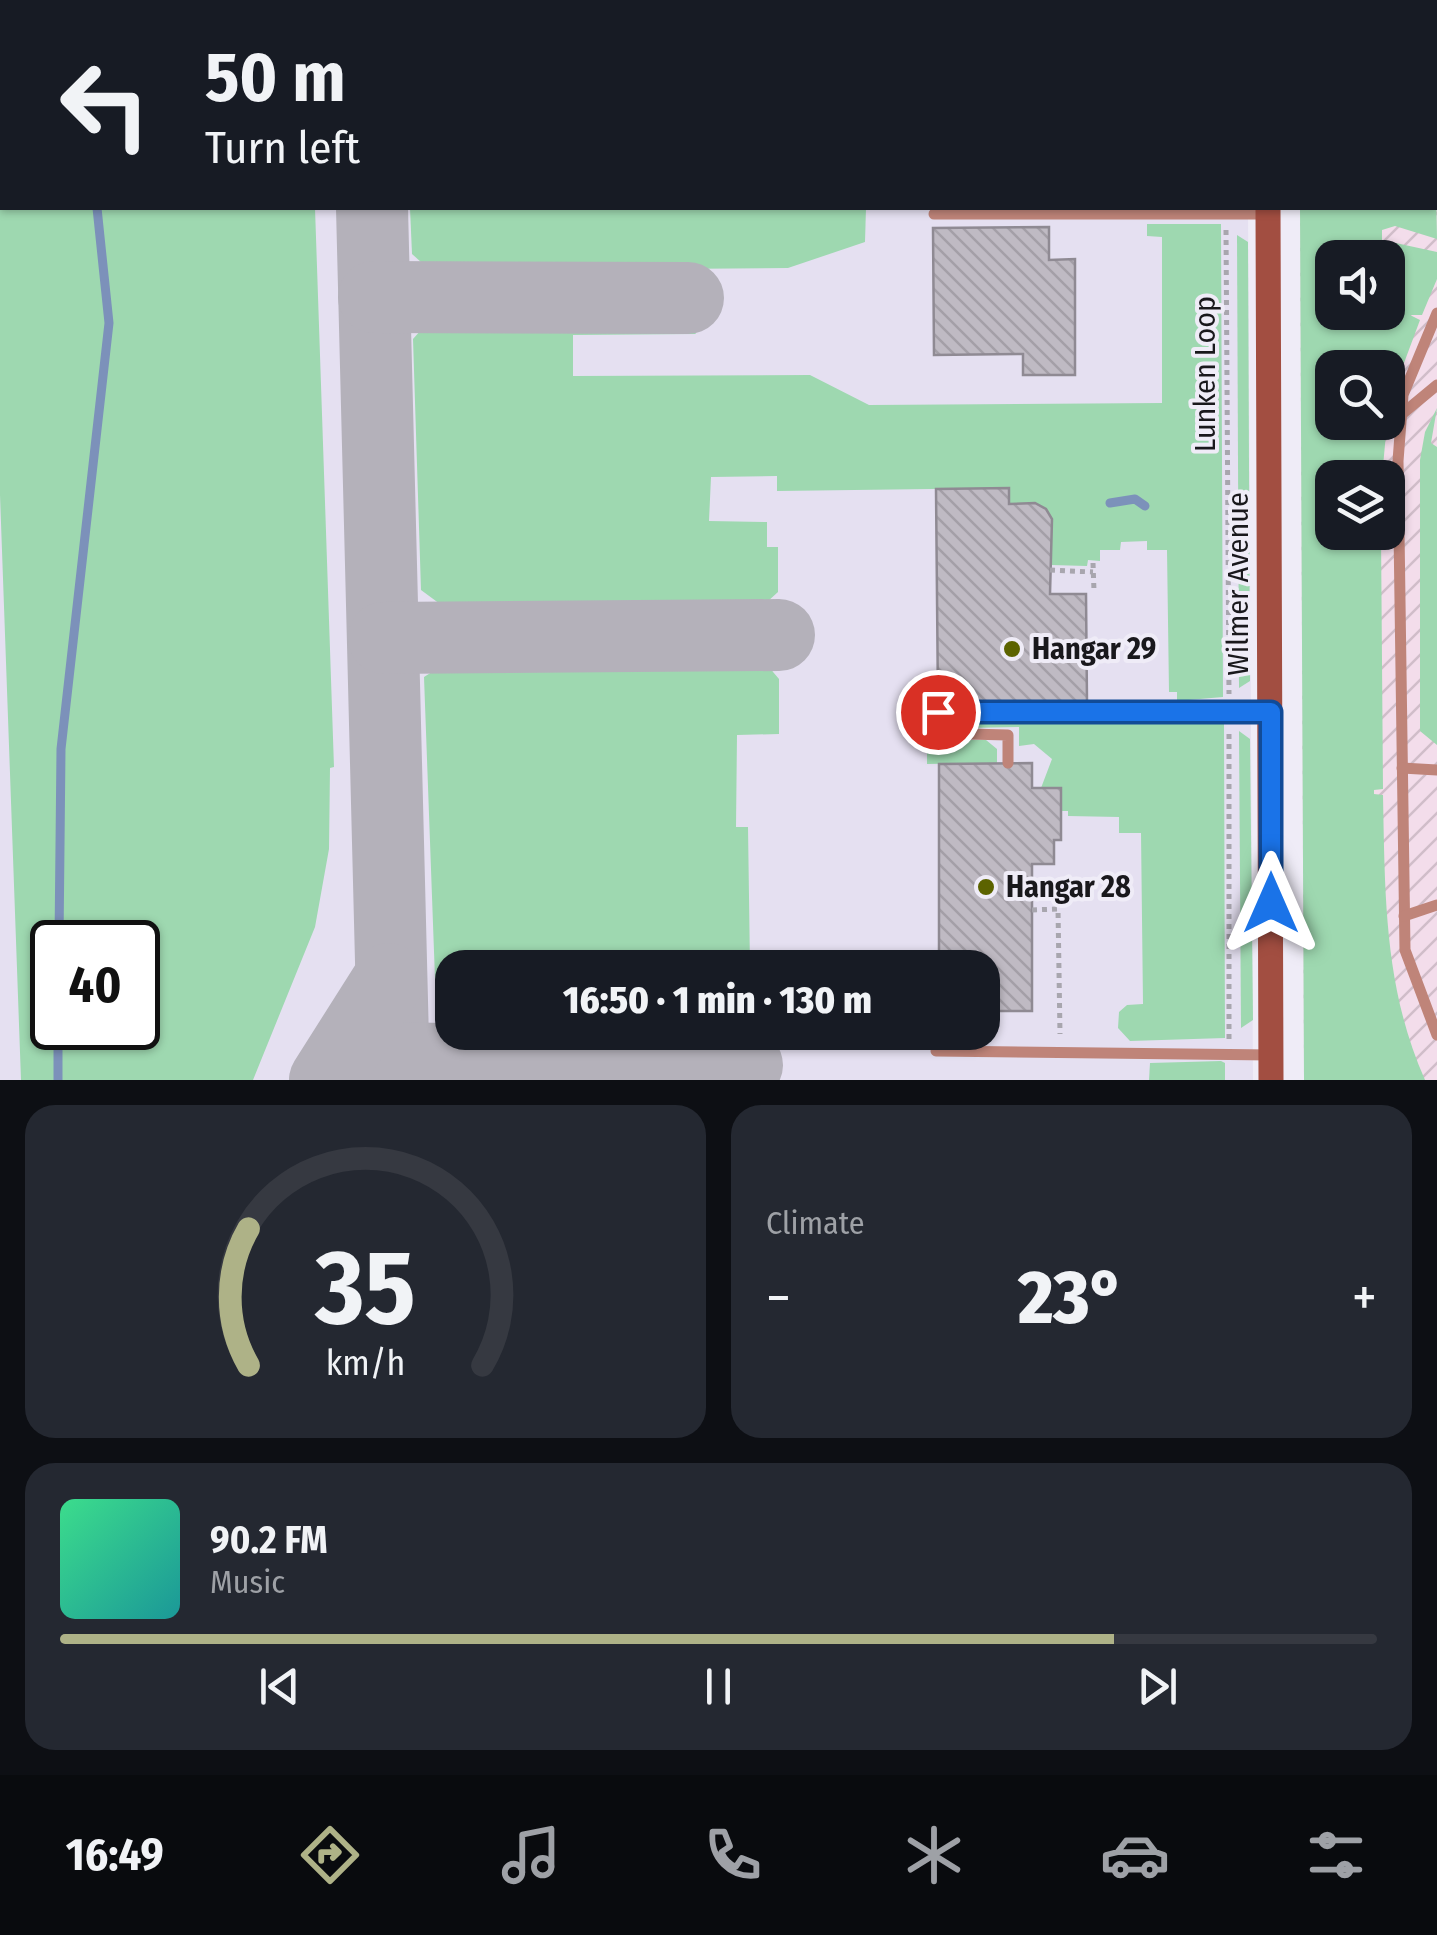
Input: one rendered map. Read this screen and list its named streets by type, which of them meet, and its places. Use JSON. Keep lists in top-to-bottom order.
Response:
{
  "streets": {
    "street": ["Wilmer Avenue"],
    "path": ["Lunken Loop"]
  },
  "places": ["Hangar 29", "Hangar 28"],
  "page": {
    "turn": ["50 m", "Turn left"],
    "limit": "40",
    "trip": "16:50 · 1 min · 130 m",
    "tile": "Climate",
    "heat": ["−", "23°", "+"],
    "song": ["90.2 FM", "Music"],
    "tabs": "16:49",
    "gauge": ["35", "km/h"]
  }
}
